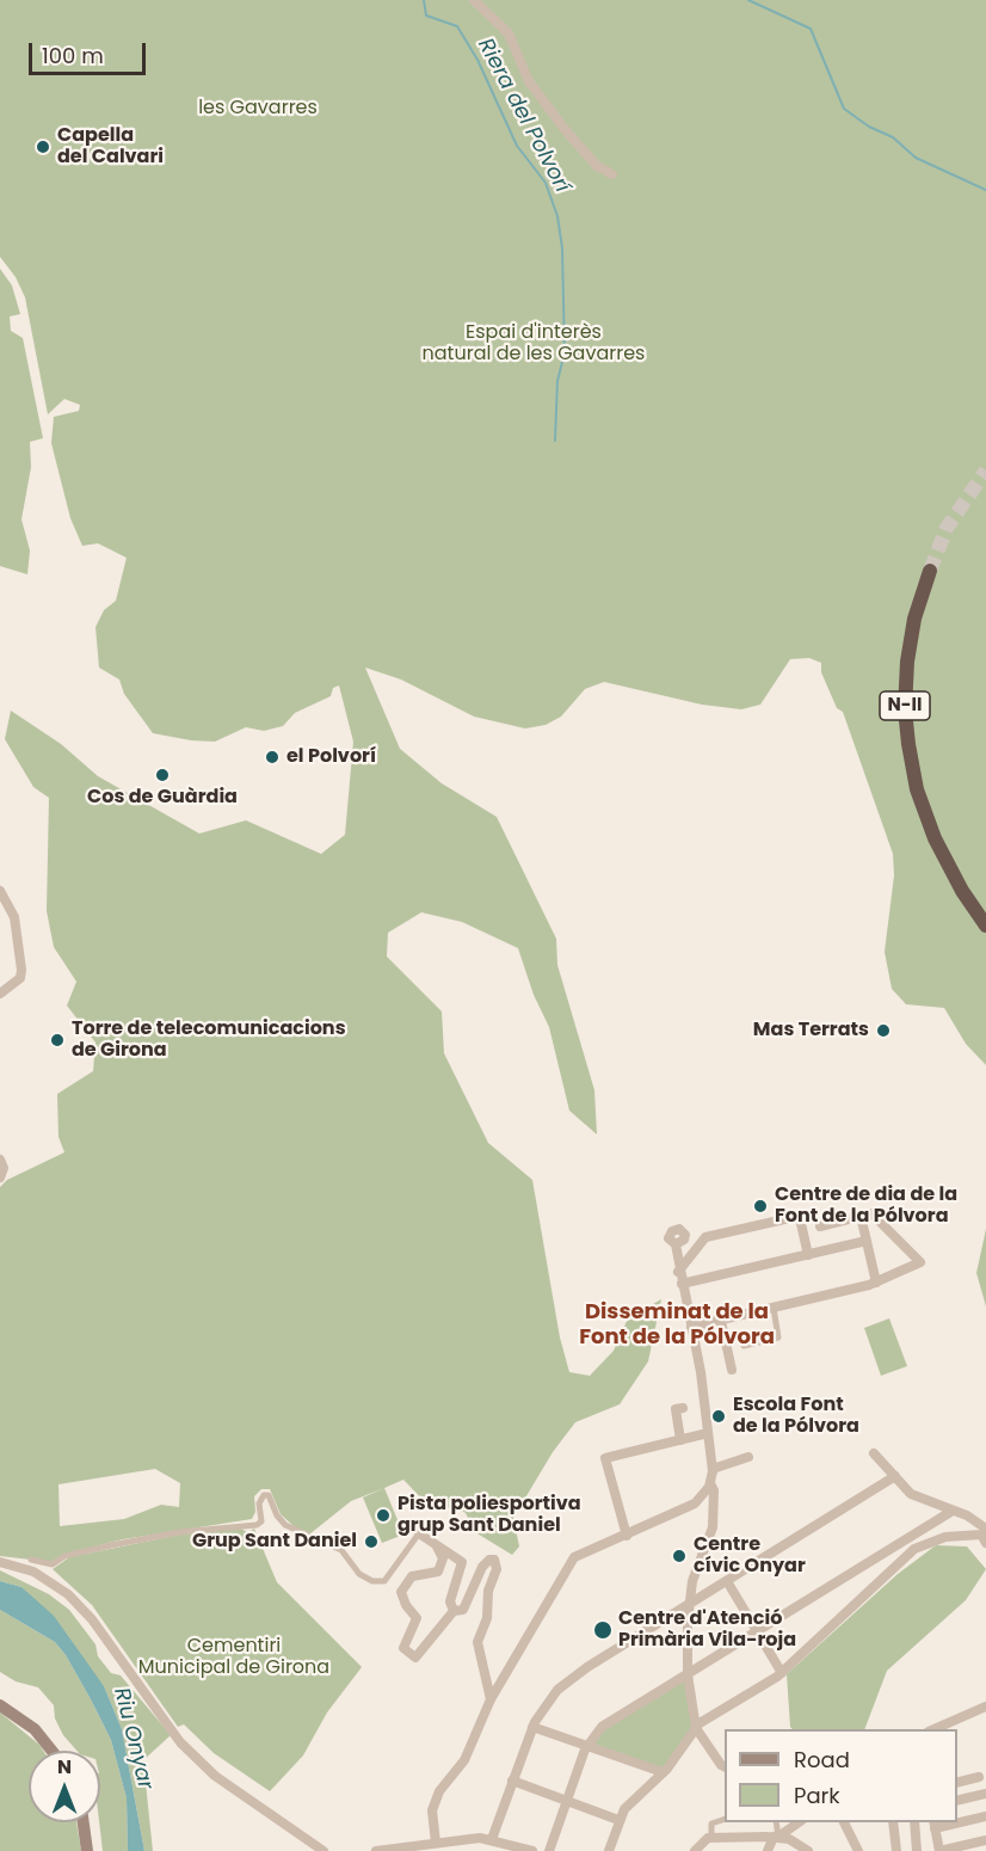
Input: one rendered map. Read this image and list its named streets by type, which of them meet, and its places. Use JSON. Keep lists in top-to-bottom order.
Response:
{
  "streets": {
    "highway": ["N-II"]
  },
  "districts": ["Disseminat de la Font de la Pólvora"],
  "water": ["Riera del Polvorí", "Riu Onyar"],
  "parks": ["les Gavarres", "Espai d'interès natural de les Gavarres", "Cementiri Municipal de Girona"],
  "places": [
    "Capella del Calvari",
    "el Polvorí",
    "Cos de Guàrdia",
    "Mas Terrats",
    "Torre de telecomunicacions de Girona",
    "Centre de dia de la Font de la Pólvora",
    "Escola Font de la Pólvora",
    "Pista poliesportiva grup Sant Daniel",
    "Grup Sant Daniel",
    "Centre cívic Onyar",
    "Centre d'Atenció Primària Vila-roja"
  ],
  "legend": ["Road", "Park"],
  "scale_bar": "100 m",
  "north": "top"
}
